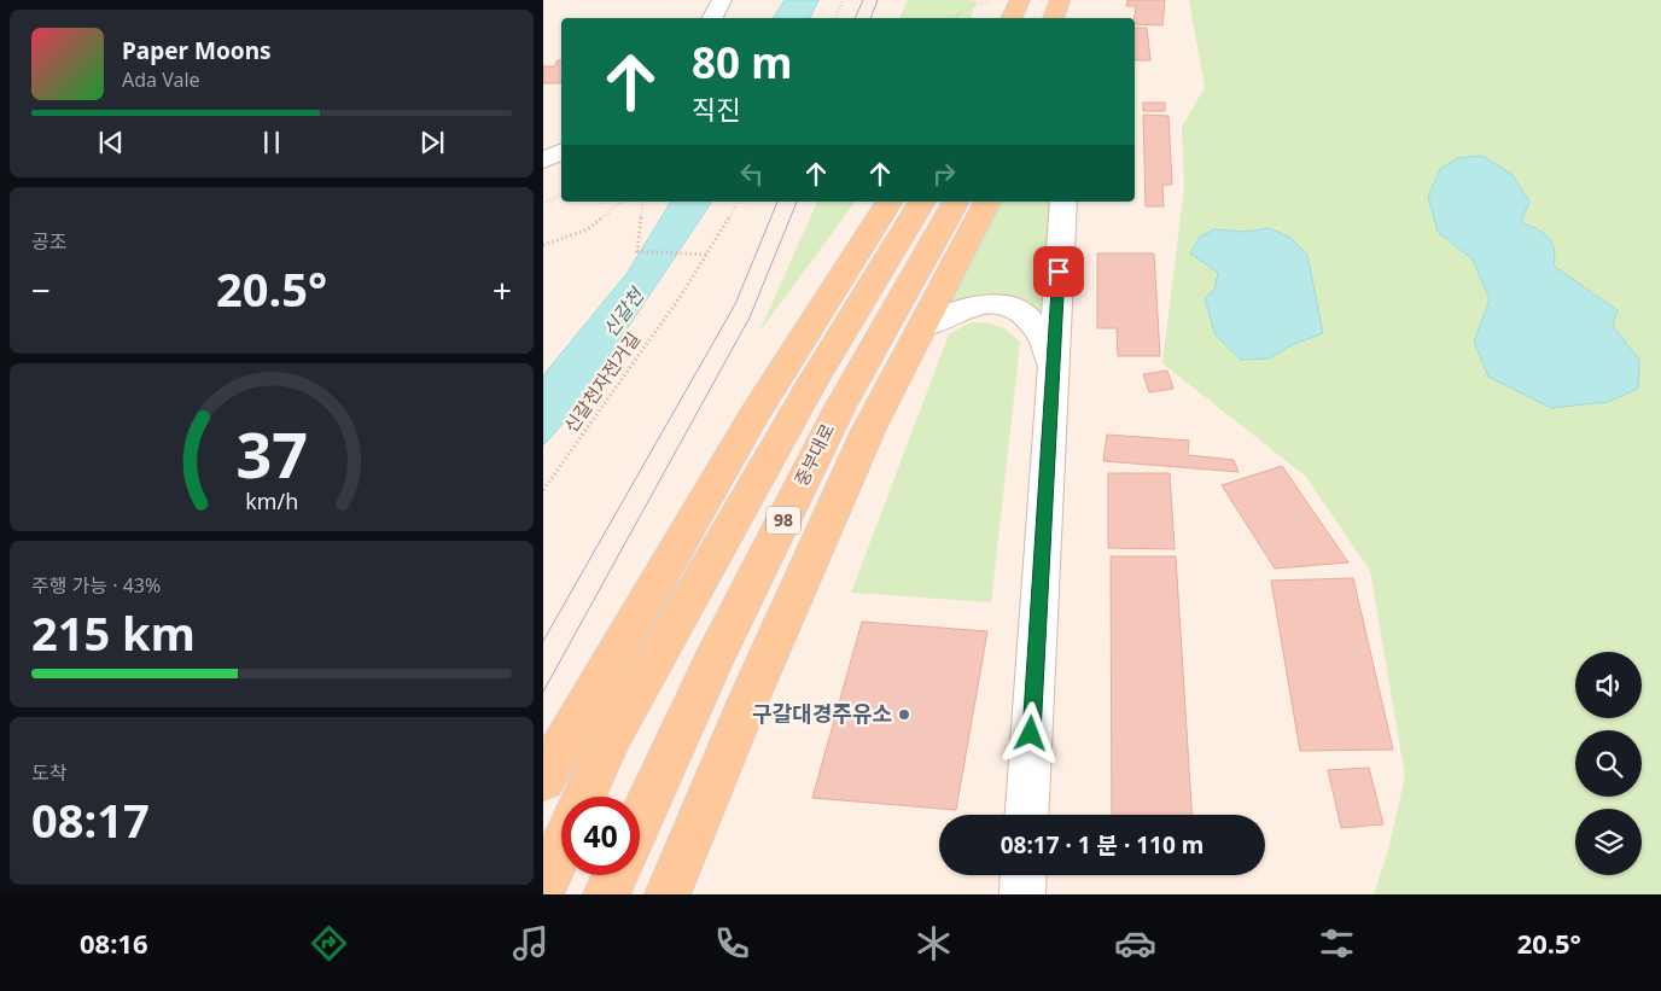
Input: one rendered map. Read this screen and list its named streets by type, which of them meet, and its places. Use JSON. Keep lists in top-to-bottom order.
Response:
{
  "streets": {
    "main road": ["중부대로", "98"],
    "path": ["신갈천자전거길"]
  },
  "water": ["신갈천"],
  "places": ["구갈대경주유소"],
  "page": {
    "turn": ["80 m", "직진"],
    "song": ["Paper Moons", "Ada Vale"],
    "tile": [
      "공조",
      ["주행 가능 · 43%", "215 km"],
      ["도착", "08:17"]
    ],
    "heat": ["−", "20.5°", "+"],
    "limit": "40",
    "trip": "08:17 · 1 분 · 110 m",
    "tabs": ["08:16", "20.5°"],
    "gauge": ["37", "km/h"]
  }
}
